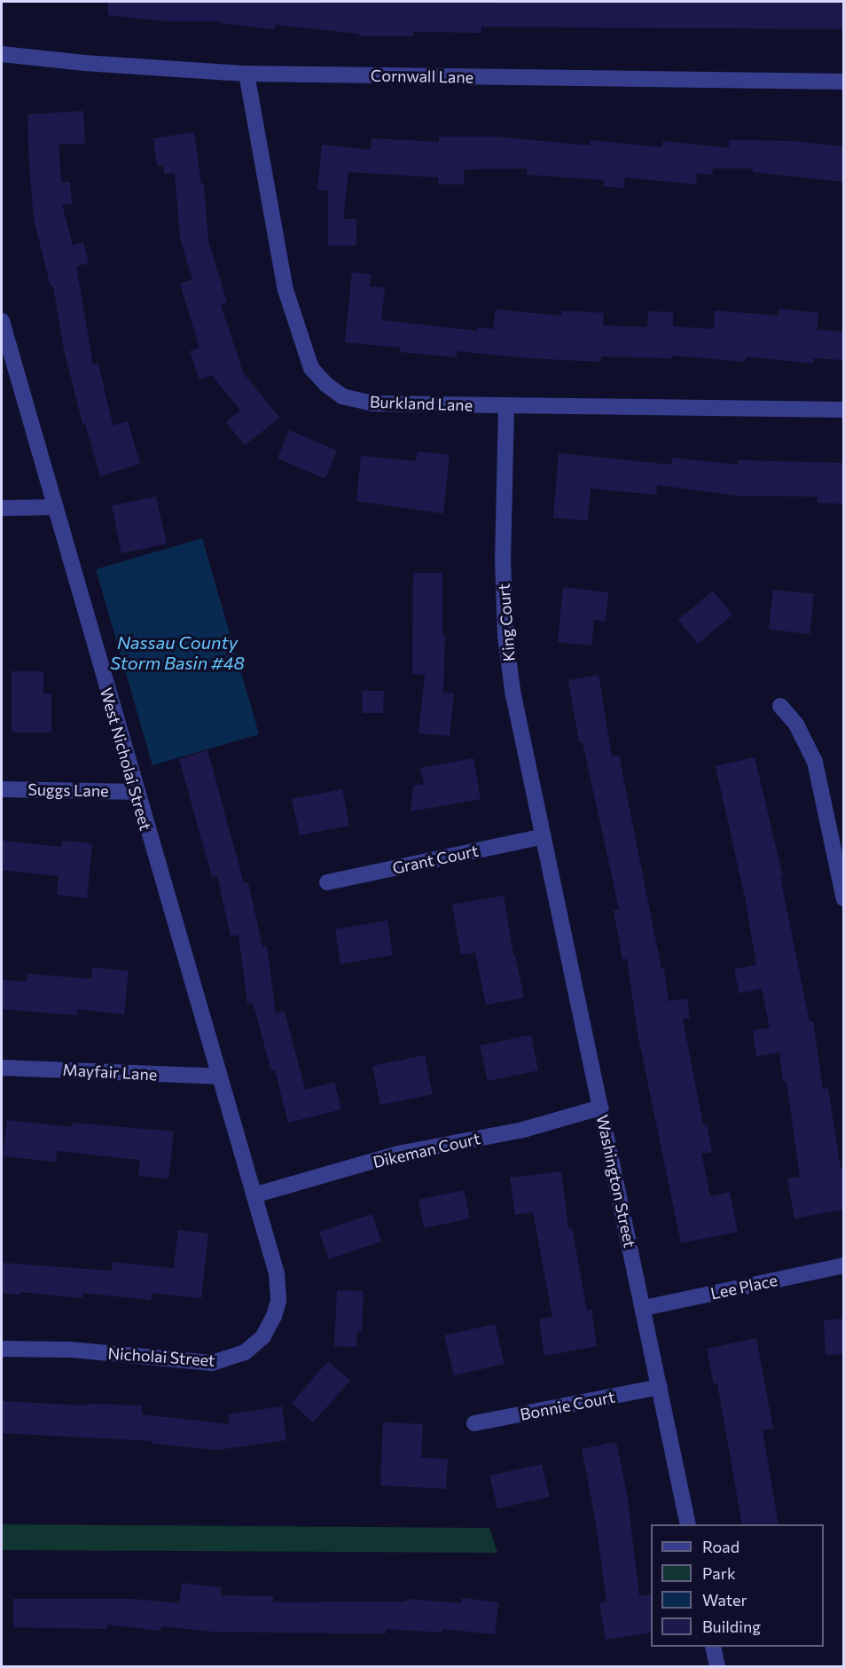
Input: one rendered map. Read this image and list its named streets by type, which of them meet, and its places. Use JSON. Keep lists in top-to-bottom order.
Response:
{
  "streets": {
    "street": [
      "Cornwall Lane",
      "Burkland Lane",
      "King Court",
      "West Nicholai Street",
      "Suggs Lane",
      "Grant Court",
      "Mayfair Lane",
      "Dikeman Court",
      "Washington Street",
      "Lee Place",
      "Nicholai Street",
      "Bonnie Court"
    ]
  },
  "crossings": [
    ["Cornwall Lane", "Burkland Lane"],
    ["Burkland Lane", "King Court"],
    ["King Court", "Grant Court"],
    ["King Court", "Washington Street"],
    ["West Nicholai Street", "Suggs Lane"],
    ["West Nicholai Street", "Mayfair Lane"],
    ["West Nicholai Street", "Dikeman Court"],
    ["West Nicholai Street", "Nicholai Street"],
    ["Grant Court", "Washington Street"],
    ["Dikeman Court", "Washington Street"],
    ["Dikeman Court", "Nicholai Street"],
    ["Washington Street", "Lee Place"],
    ["Washington Street", "Bonnie Court"]
  ],
  "water": ["Nassau County Storm Basin #48"],
  "legend": [
    "Road",
    "Park",
    "Water",
    "Building"
  ]
}
